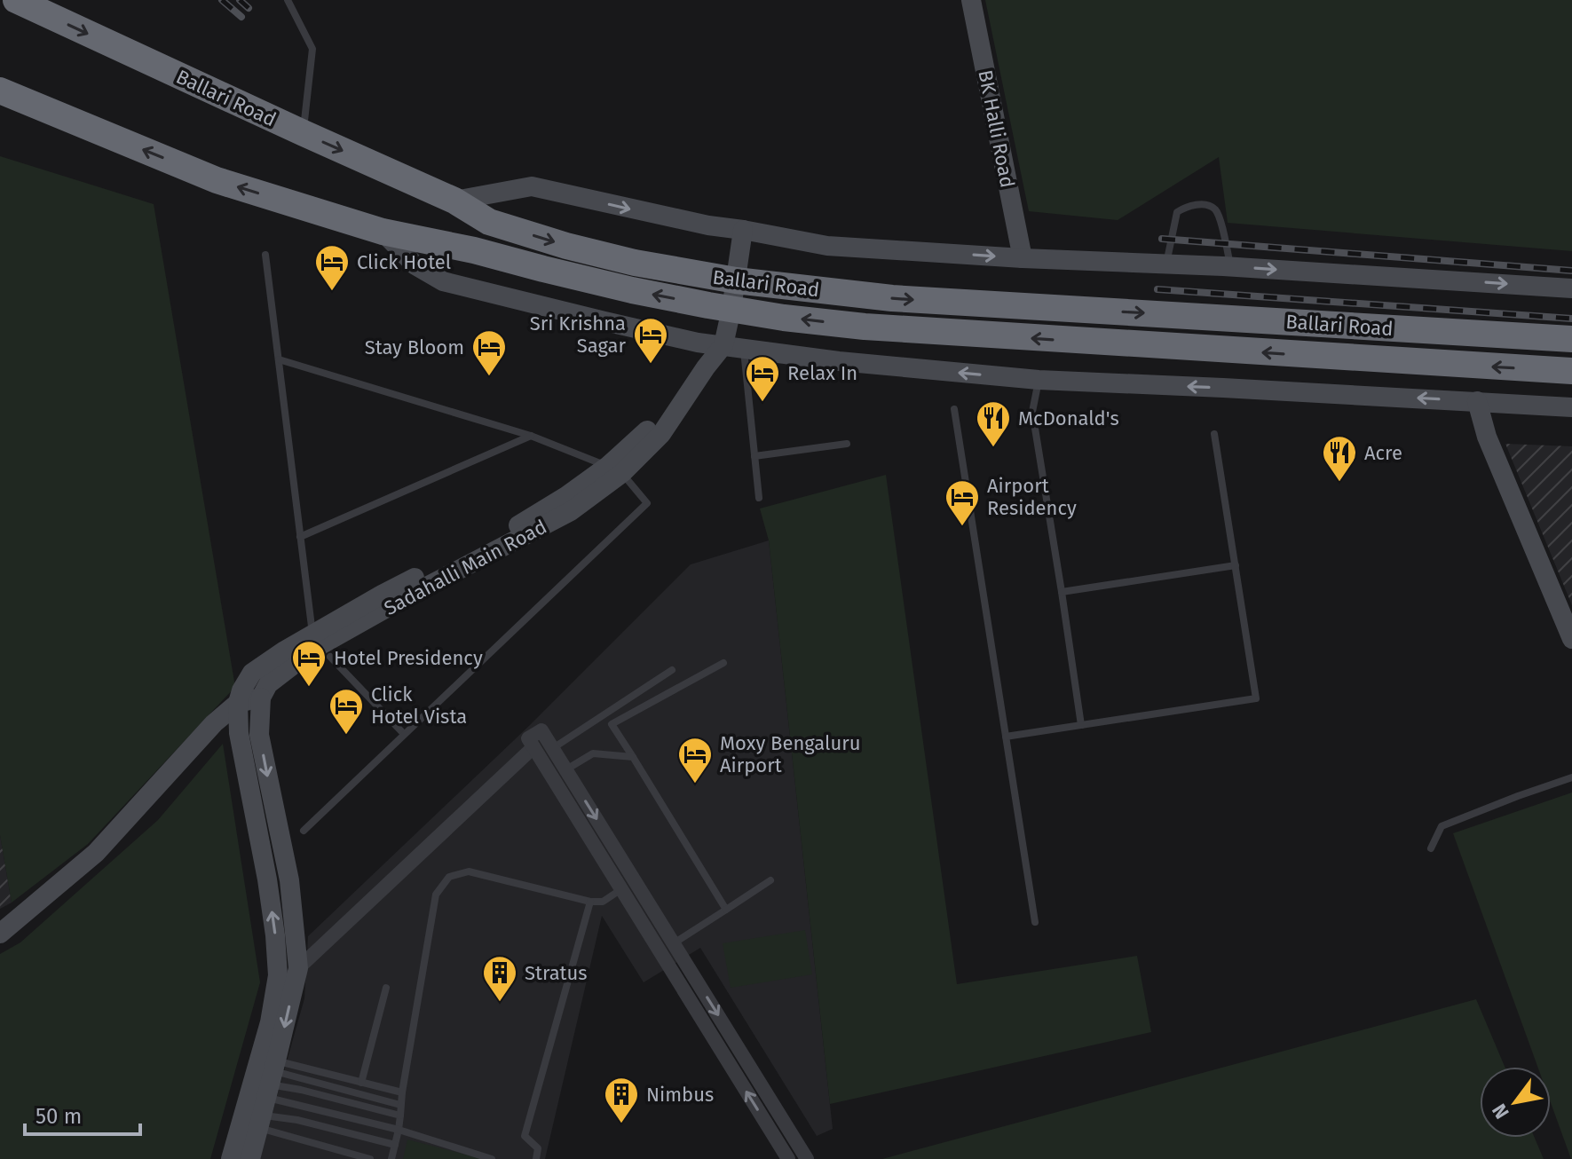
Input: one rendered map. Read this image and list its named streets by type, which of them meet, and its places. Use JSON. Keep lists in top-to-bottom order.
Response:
{
  "streets": {
    "highway": ["Ballari Road"],
    "street": ["BK Halli Road", "Sadahalli Main Road"]
  },
  "places": {
    "hotel": [
      "Click Hotel",
      "Sri Krishna Sagar",
      "Stay Bloom",
      "Relax In",
      "Airport Residency",
      "Hotel Presidency",
      "Click Hotel Vista",
      "Moxy Bengaluru Airport"
    ],
    "restaurant": ["McDonald's", "Acre"],
    "building": ["Stratus", "Nimbus"]
  },
  "scale_bar": "50 m",
  "north": "bottom left"
}
